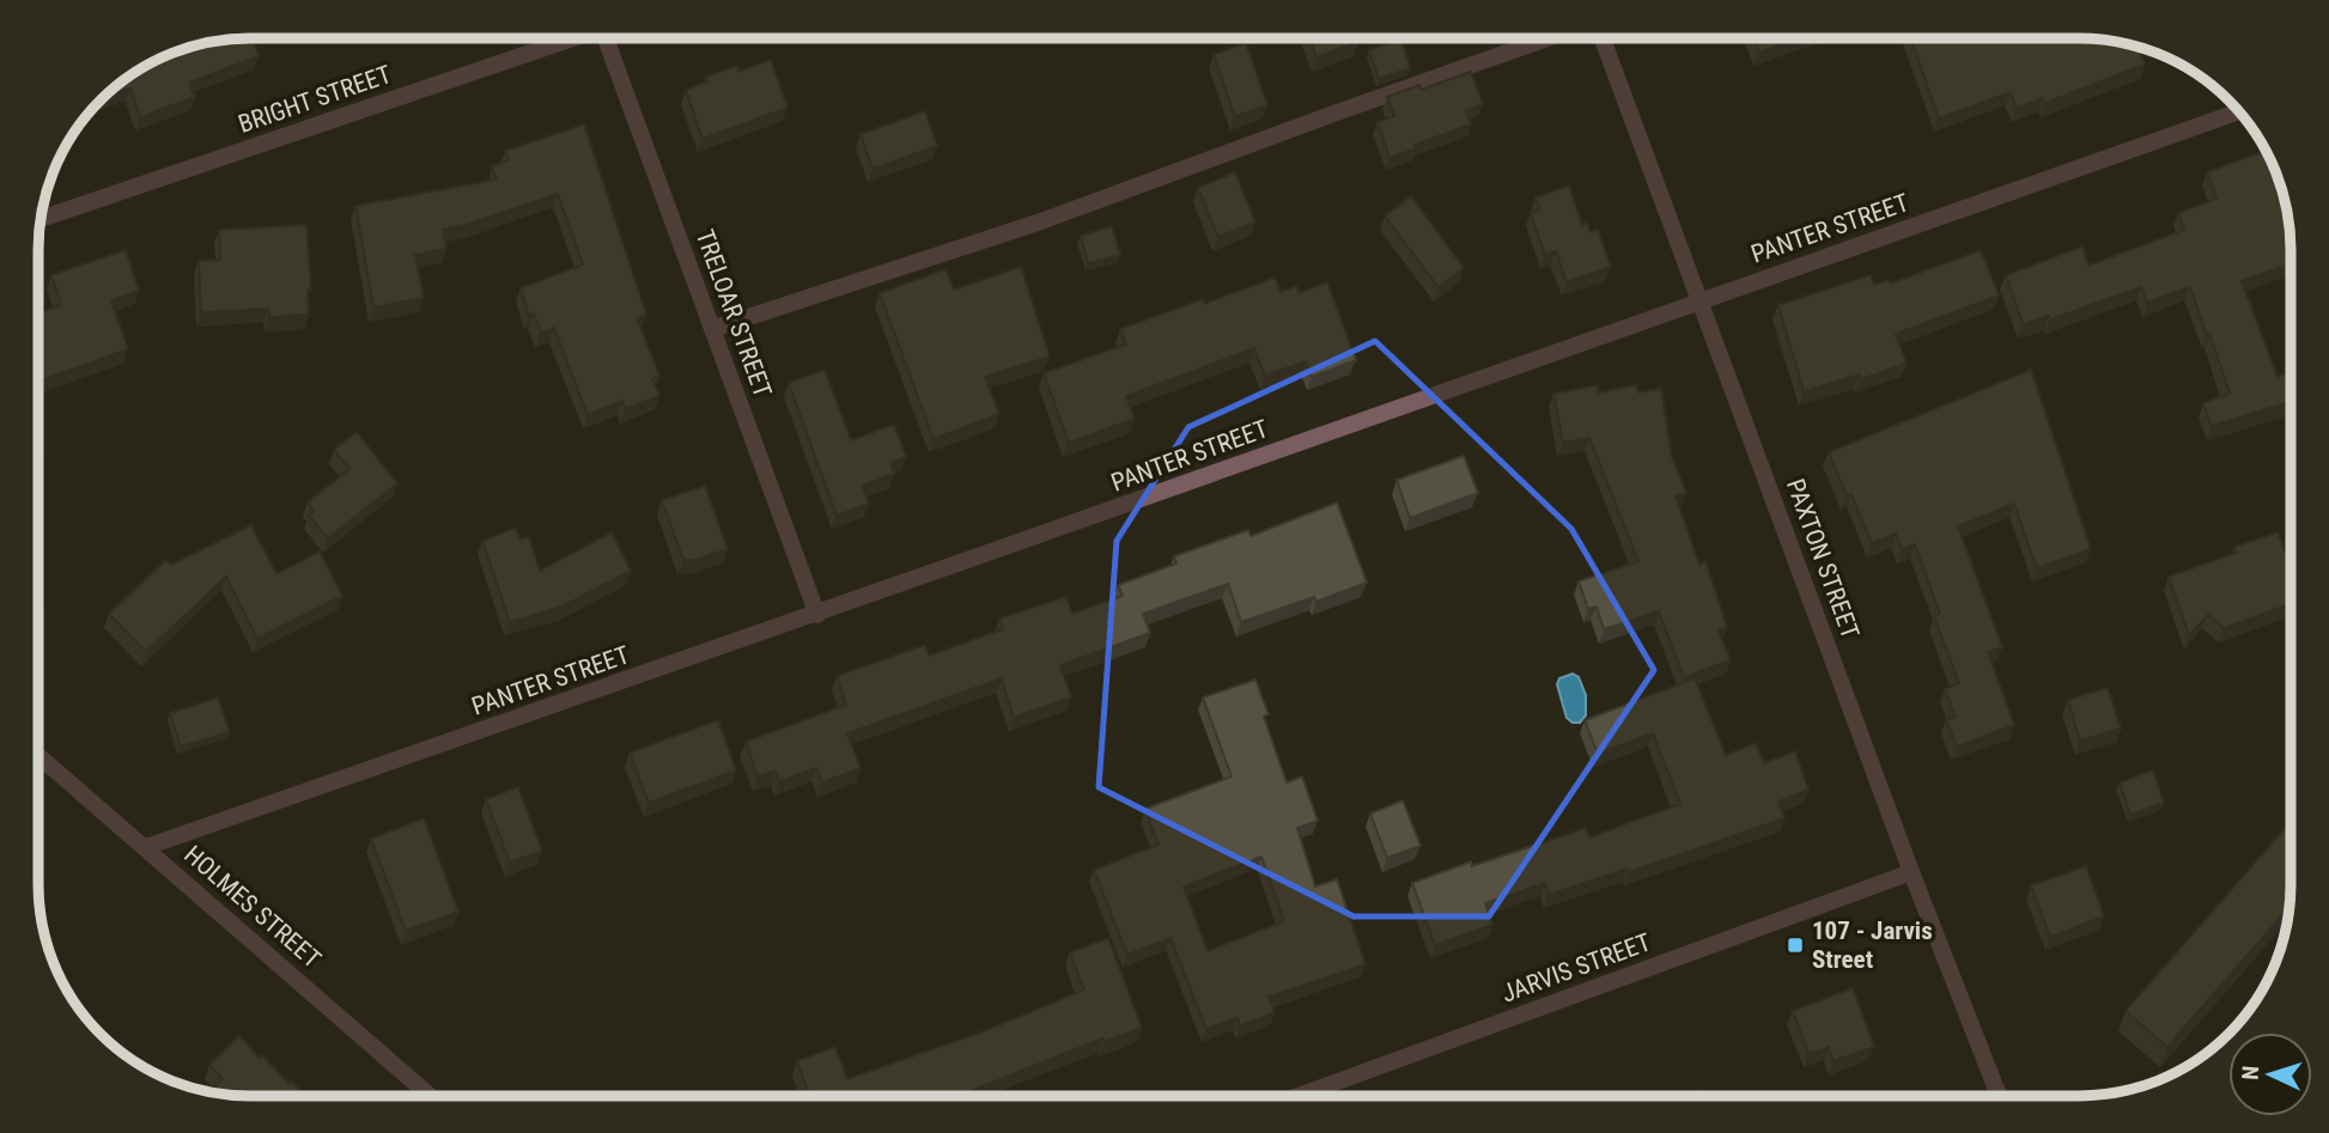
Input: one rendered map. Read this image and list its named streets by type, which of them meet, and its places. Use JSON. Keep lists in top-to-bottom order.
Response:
{
  "streets": {
    "street": [
      "BRIGHT STREET",
      "PANTER STREET",
      "TRELOAR STREET",
      "PAXTON STREET",
      "HOLMES STREET",
      "JARVIS STREET"
    ]
  },
  "crossings": [
    ["PANTER STREET", "TRELOAR STREET"],
    ["PANTER STREET", "PAXTON STREET"],
    ["PANTER STREET", "HOLMES STREET"],
    ["PAXTON STREET", "JARVIS STREET"]
  ],
  "places": {
    "transit": ["107 - Jarvis Street"]
  },
  "north": "left"
}
